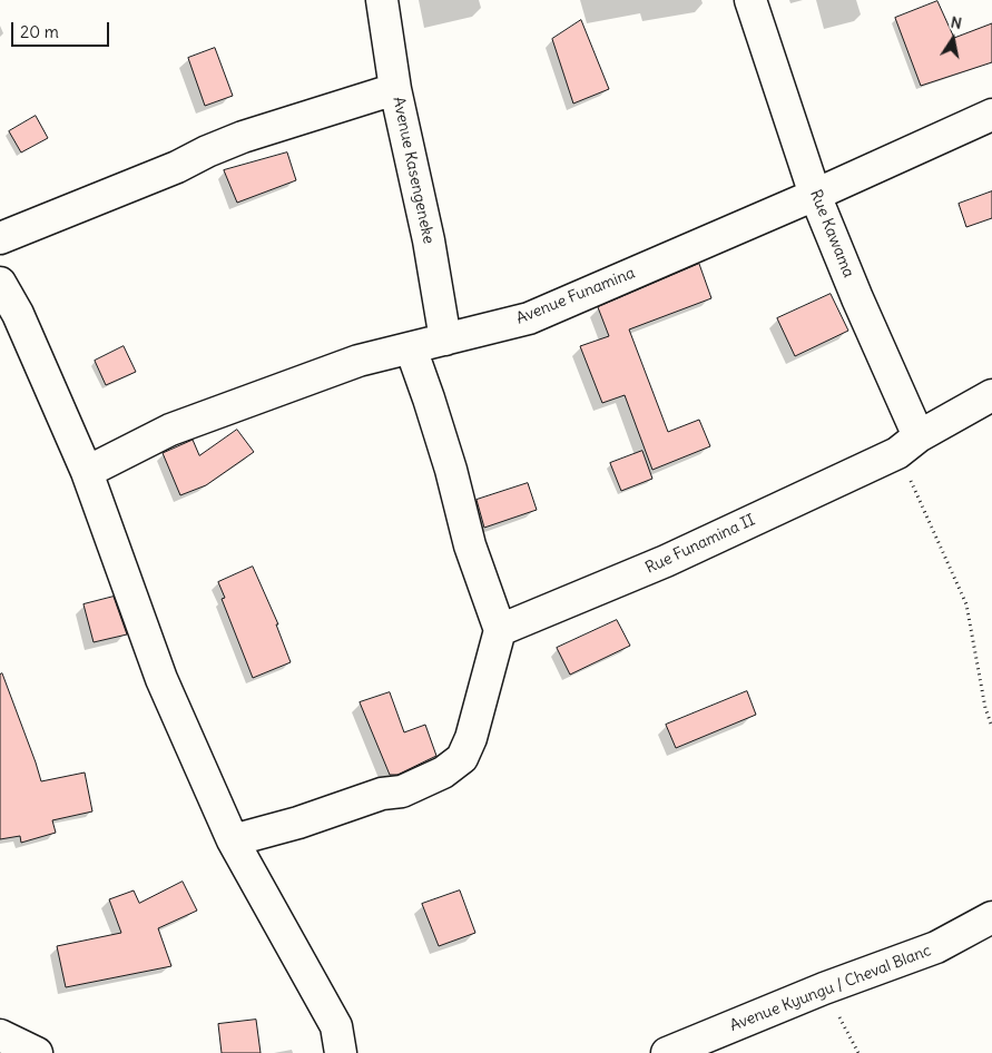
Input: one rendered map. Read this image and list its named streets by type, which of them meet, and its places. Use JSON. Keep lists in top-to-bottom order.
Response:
{
  "streets": {
    "street": [
      "Avenue Kasengeneke",
      "Rue Kawama",
      "Avenue Funamina",
      "Rue Funamina II",
      "Avenue Kyungu / Cheval Blanc"
    ]
  },
  "crossings": [
    ["Avenue Kasengeneke", "Avenue Funamina"],
    ["Rue Kawama", "Avenue Funamina"],
    ["Rue Kawama", "Rue Funamina II"]
  ],
  "scale_bar": "20 m",
  "north": "top"
}
